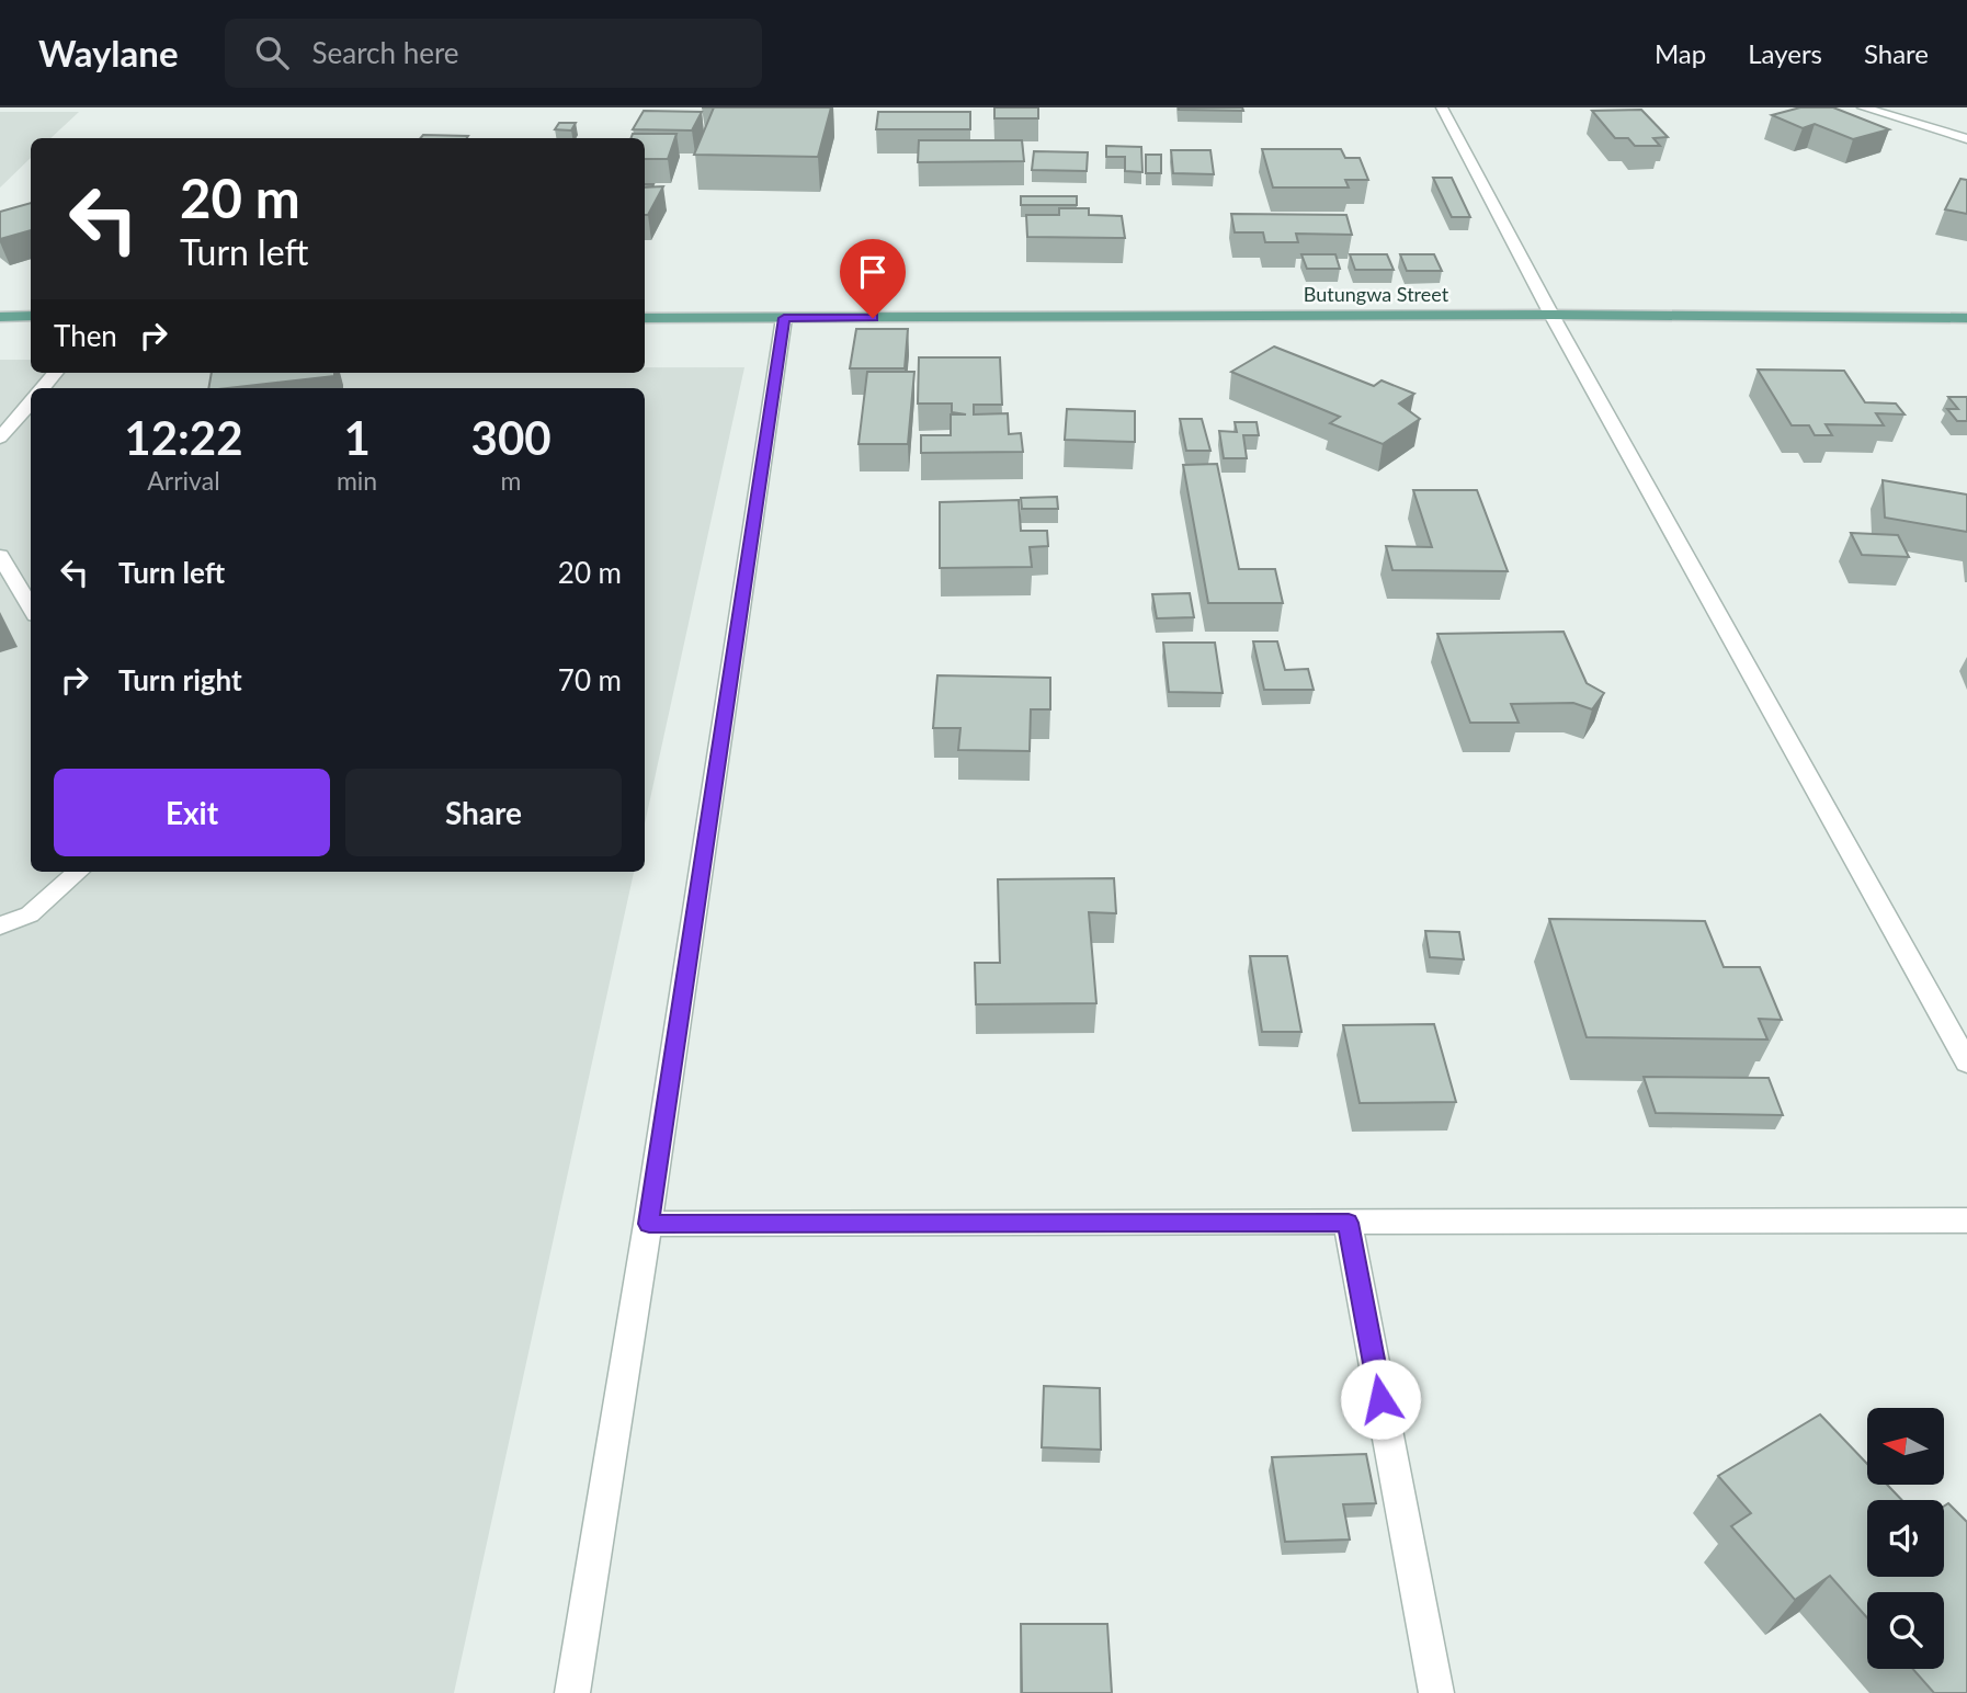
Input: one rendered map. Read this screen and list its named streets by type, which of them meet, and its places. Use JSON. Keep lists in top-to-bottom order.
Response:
{
  "streets": {
    "main road": ["Butungwa Street"]
  },
  "north": "left",
  "page": {
    "header": "Waylane",
    "search": "Search here",
    "nav": ["Map", "Layers", "Share"],
    "turn": ["20 m", "Turn left"],
    "then": "Then",
    "eta": [
      "12:22",
      "Arrival",
      "1",
      "min",
      "300",
      "m"
    ],
    "list": [
      {
        "name": "Turn left",
        "value": "20 m"
      },
      {
        "name": "Turn right",
        "value": "70 m"
      }
    ],
    "buttons": ["Exit", "Share"]
  }
}
